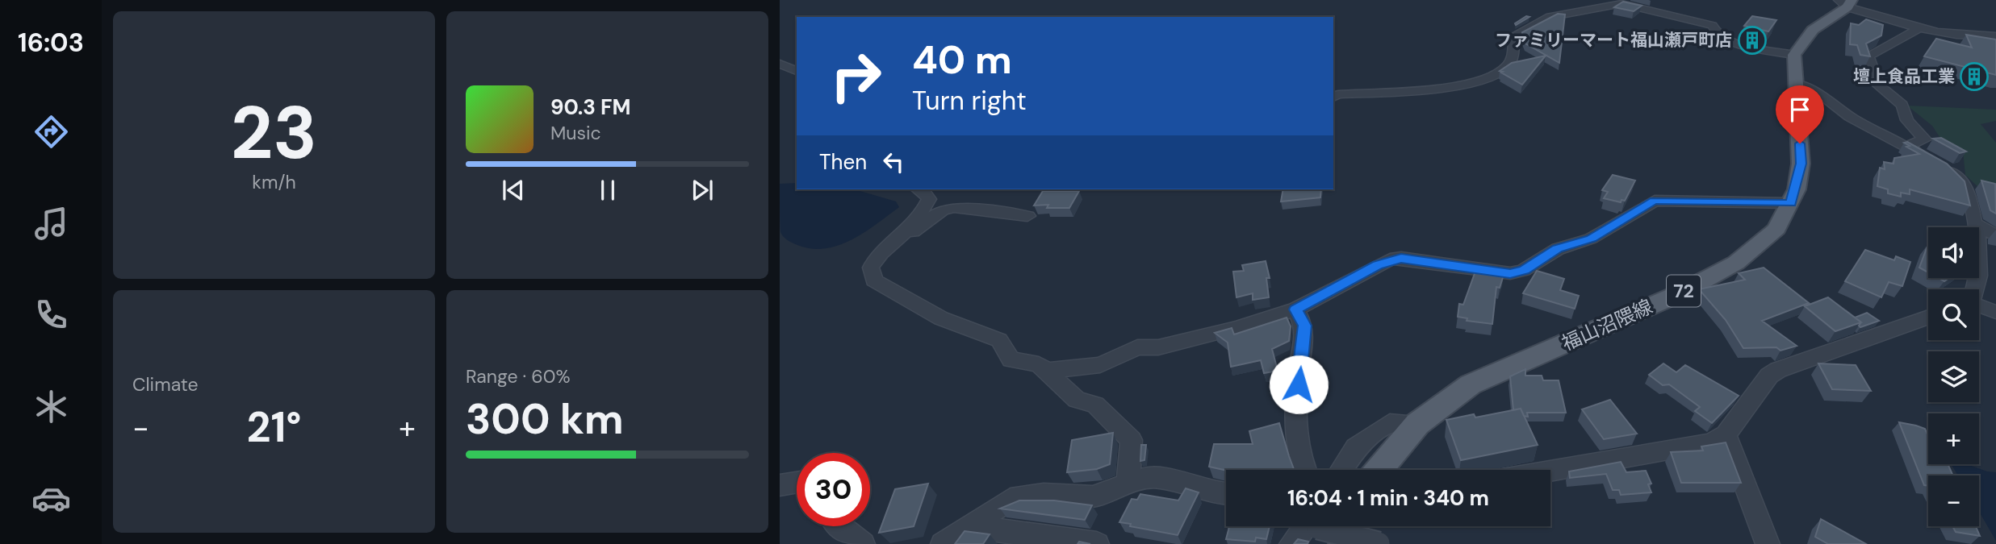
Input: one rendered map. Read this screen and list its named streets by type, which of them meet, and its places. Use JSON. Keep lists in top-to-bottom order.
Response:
{
  "streets": {
    "main road": ["72", "福山沼隈線"]
  },
  "places": {
    "building": ["ファミリーマート福山瀬戸町店", "壇上食品工業"]
  },
  "page": {
    "tabs": "16:03",
    "tile": [
      ["23", "km/h"],
      "Climate",
      ["Range · 60%", "300 km"]
    ],
    "turn": ["40 m", "Turn right"],
    "song": ["90.3 FM", "Music"],
    "then": "Then",
    "map_buttons": ["+", "−"],
    "heat": ["−", "21°", "+"],
    "limit": "30",
    "trip": "16:04 · 1 min · 340 m"
  }
}
